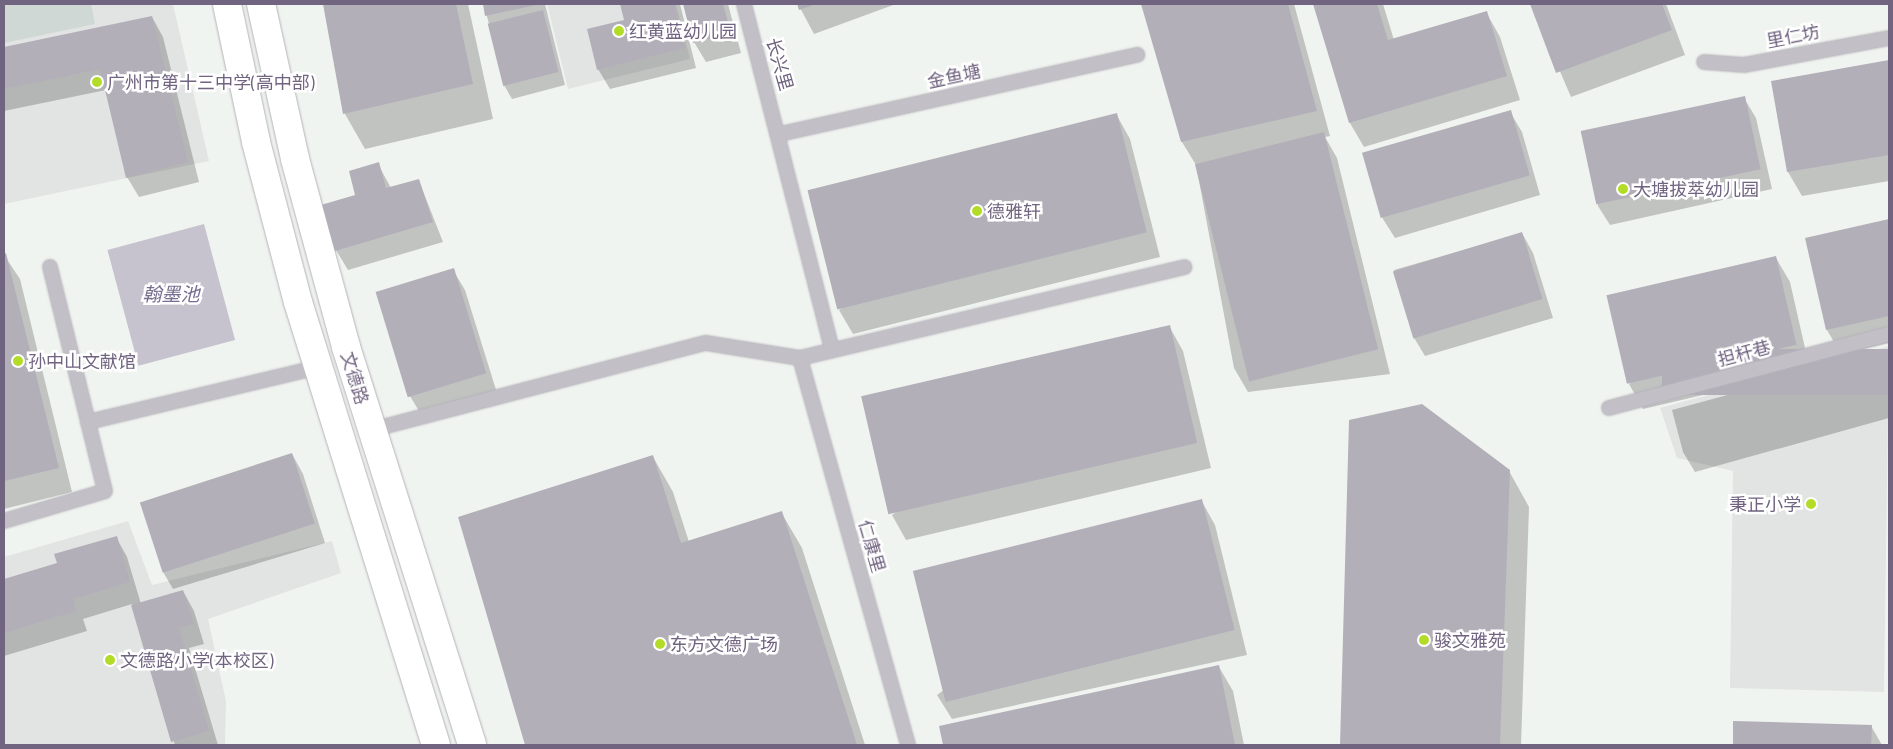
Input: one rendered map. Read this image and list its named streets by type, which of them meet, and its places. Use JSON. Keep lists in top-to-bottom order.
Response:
{
  "streets": {
    "main road": ["文德路"],
    "lane": [
      "里仁坊",
      "长兴里",
      "金鱼塘",
      "担杆巷",
      "仁康里"
    ]
  },
  "crossings": [
    ["长兴里", "金鱼塘"]
  ],
  "water": ["翰墨池"],
  "places": [
    "红黄蓝幼儿园",
    "广州市第十三中学(高中部)",
    "大塘拔萃幼儿园",
    "德雅轩",
    "孙中山文献馆",
    "秉正小学",
    "骏文雅苑",
    "东方文德广场",
    "文德路小学(本校区)"
  ]
}
